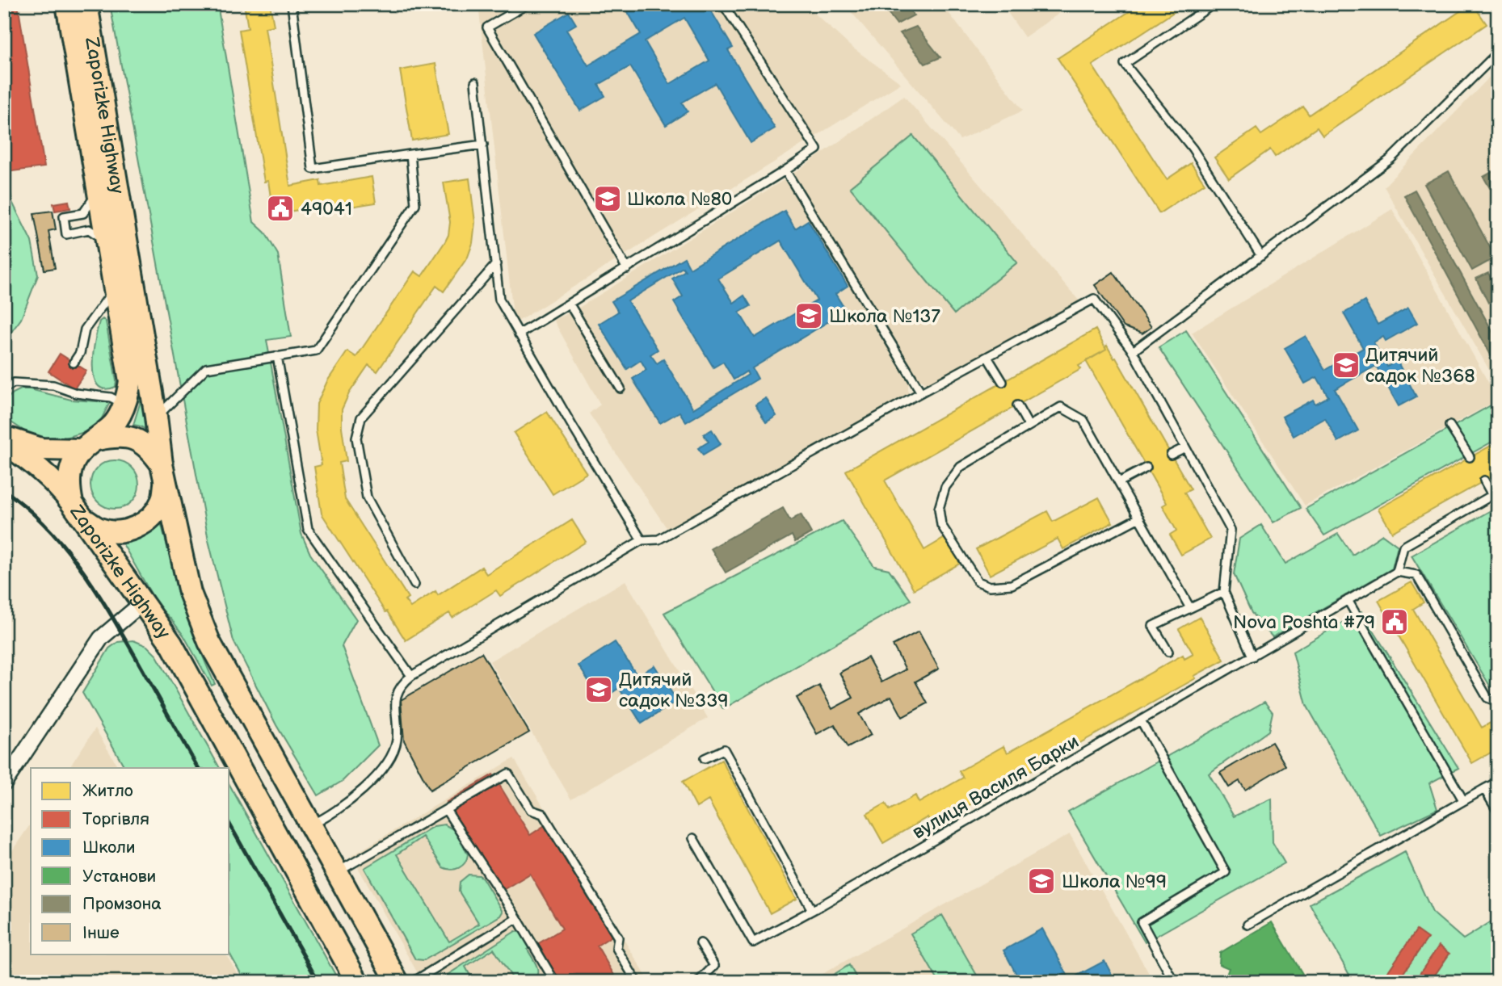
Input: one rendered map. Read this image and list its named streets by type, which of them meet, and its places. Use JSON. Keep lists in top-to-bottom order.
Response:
{
  "streets": {
    "main road": ["Zaporizke Highway"],
    "lane": ["вулиця Василя Барки"]
  },
  "places": {
    "school or university": [
      "Школа №80",
      "Школа №137",
      "Дитячий садок №368",
      "Дитячий садок №339",
      "Школа №99"
    ],
    "public building": ["49041", "Nova Poshta #79"]
  },
  "legend": [
    "Житло",
    "Торгівля",
    "Школи",
    "Установи",
    "Промзона",
    "Інше"
  ]
}
